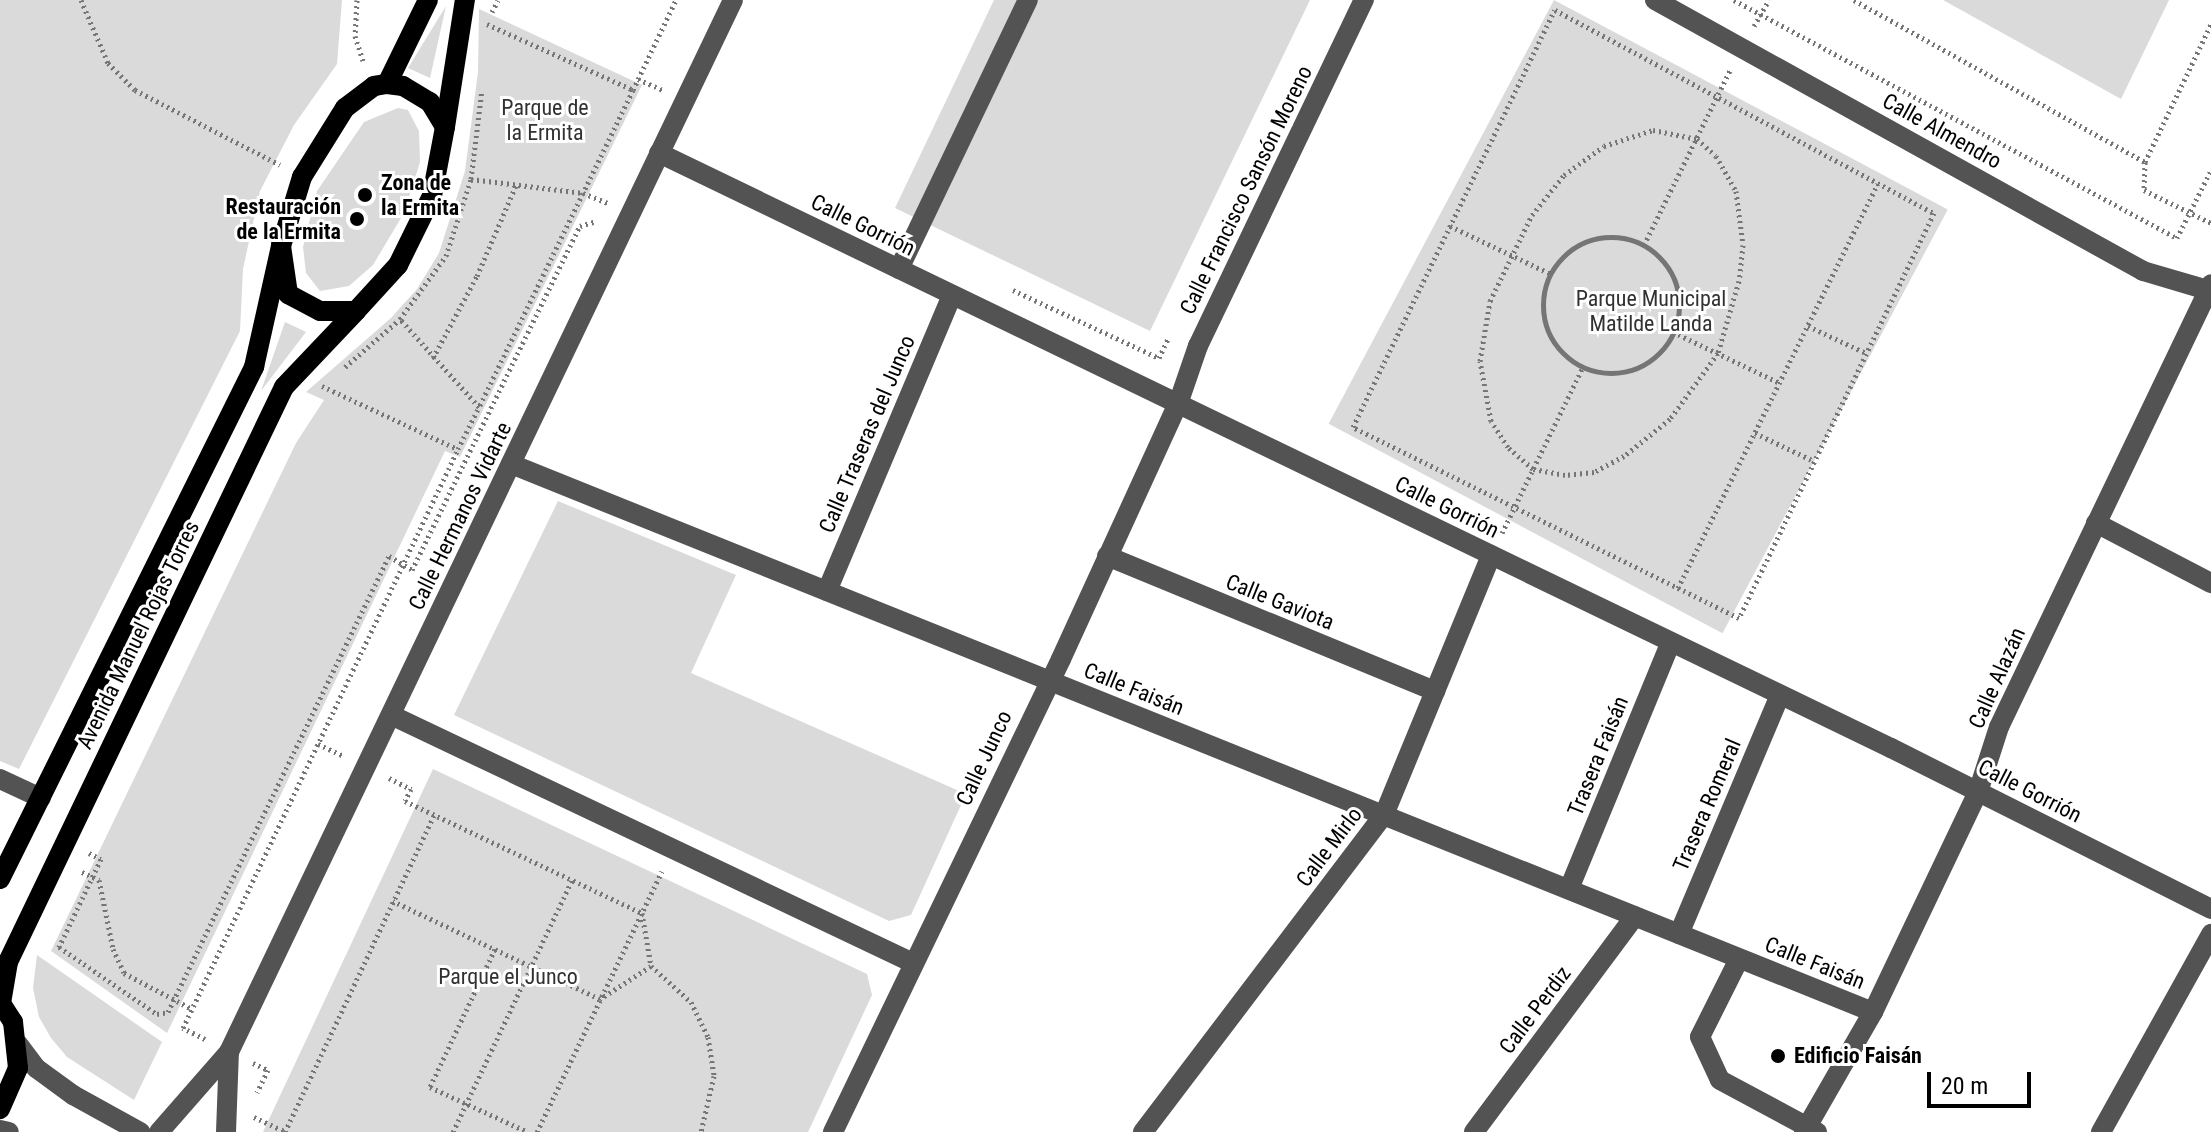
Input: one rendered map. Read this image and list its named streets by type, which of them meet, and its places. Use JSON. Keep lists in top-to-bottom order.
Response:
{
  "streets": {
    "main road": ["Avenida Manuel Rojas Torres"],
    "street": [
      "Calle Almendro",
      "Calle Francisco Sansón Moreno",
      "Calle Gorrión",
      "Calle Traseras del Junco",
      "Calle Hermanos Vidarte",
      "Calle Gaviota",
      "Calle Alazán",
      "Calle Faisán",
      "Trasera Faisán",
      "Calle Junco",
      "Trasera Romeral",
      "Calle Mirlo",
      "Calle Perdiz"
    ]
  },
  "crossings": [
    ["Calle Almendro", "Calle Alazán"],
    ["Calle Francisco Sansón Moreno", "Calle Gorrión"],
    ["Calle Francisco Sansón Moreno", "Calle Junco"],
    ["Calle Gorrión", "Calle Traseras del Junco"],
    ["Calle Gorrión", "Calle Hermanos Vidarte"],
    ["Calle Gorrión", "Calle Alazán"],
    ["Calle Gorrión", "Trasera Faisán"],
    ["Calle Gorrión", "Calle Junco"],
    ["Calle Gorrión", "Trasera Romeral"],
    ["Calle Gorrión", "Calle Mirlo"],
    ["Calle Traseras del Junco", "Calle Faisán"],
    ["Calle Hermanos Vidarte", "Calle Faisán"],
    ["Calle Gaviota", "Calle Junco"],
    ["Calle Gaviota", "Calle Mirlo"],
    ["Calle Alazán", "Calle Faisán"],
    ["Calle Faisán", "Trasera Faisán"],
    ["Calle Faisán", "Calle Junco"],
    ["Calle Faisán", "Trasera Romeral"],
    ["Calle Faisán", "Calle Mirlo"],
    ["Calle Faisán", "Calle Perdiz"]
  ],
  "parks": ["Parque de la Ermita", "Parque Municipal Matilde Landa", "Parque el Junco"],
  "places": ["Zona de la Ermita", "Restauración de la Ermita", "Edificio Faisán"],
  "scale_bar": "20 m"
}
